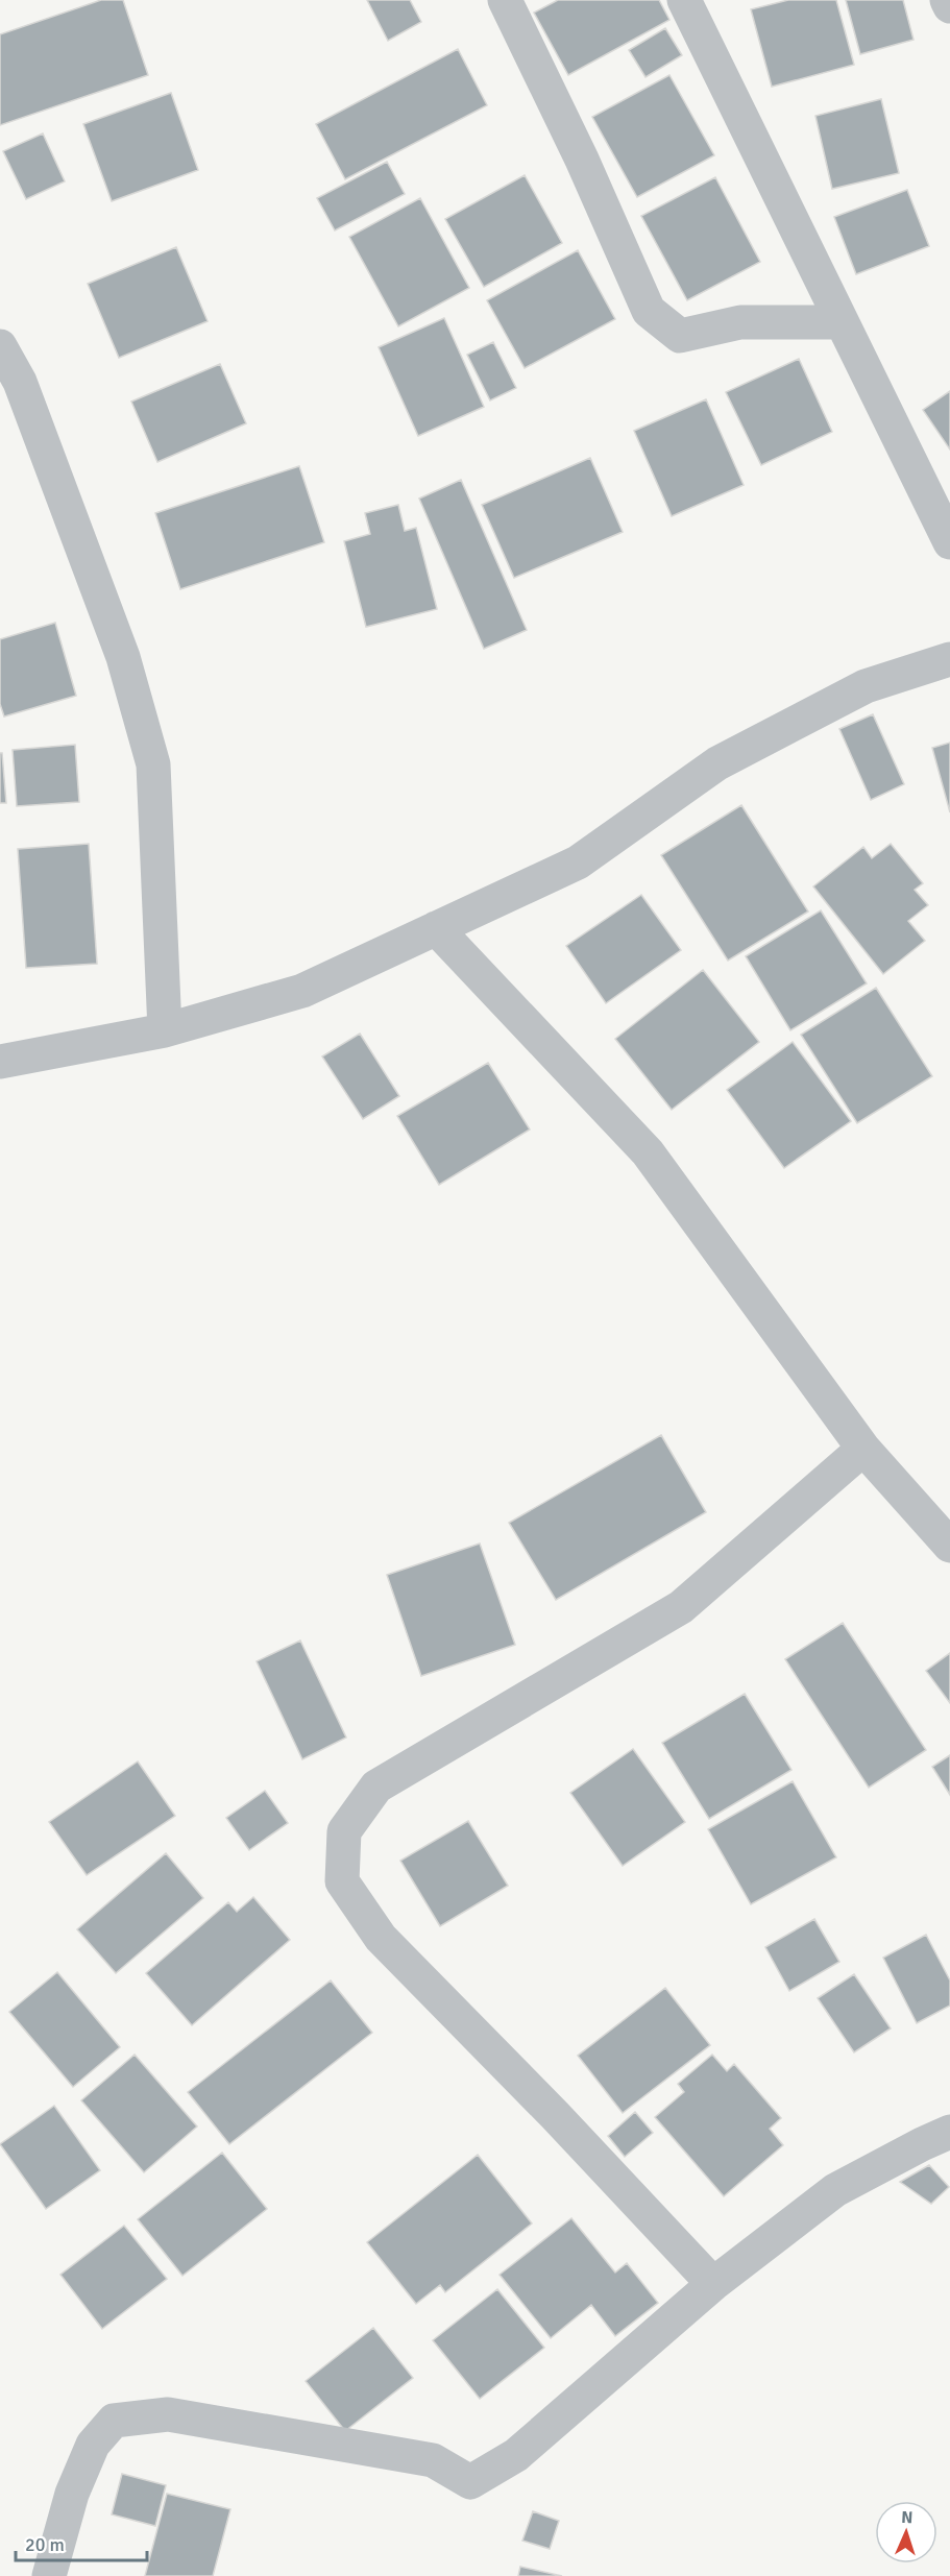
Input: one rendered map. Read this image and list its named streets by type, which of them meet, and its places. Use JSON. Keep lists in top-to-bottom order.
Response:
{
  "scale_bar": "20 m",
  "north": "top"
}
